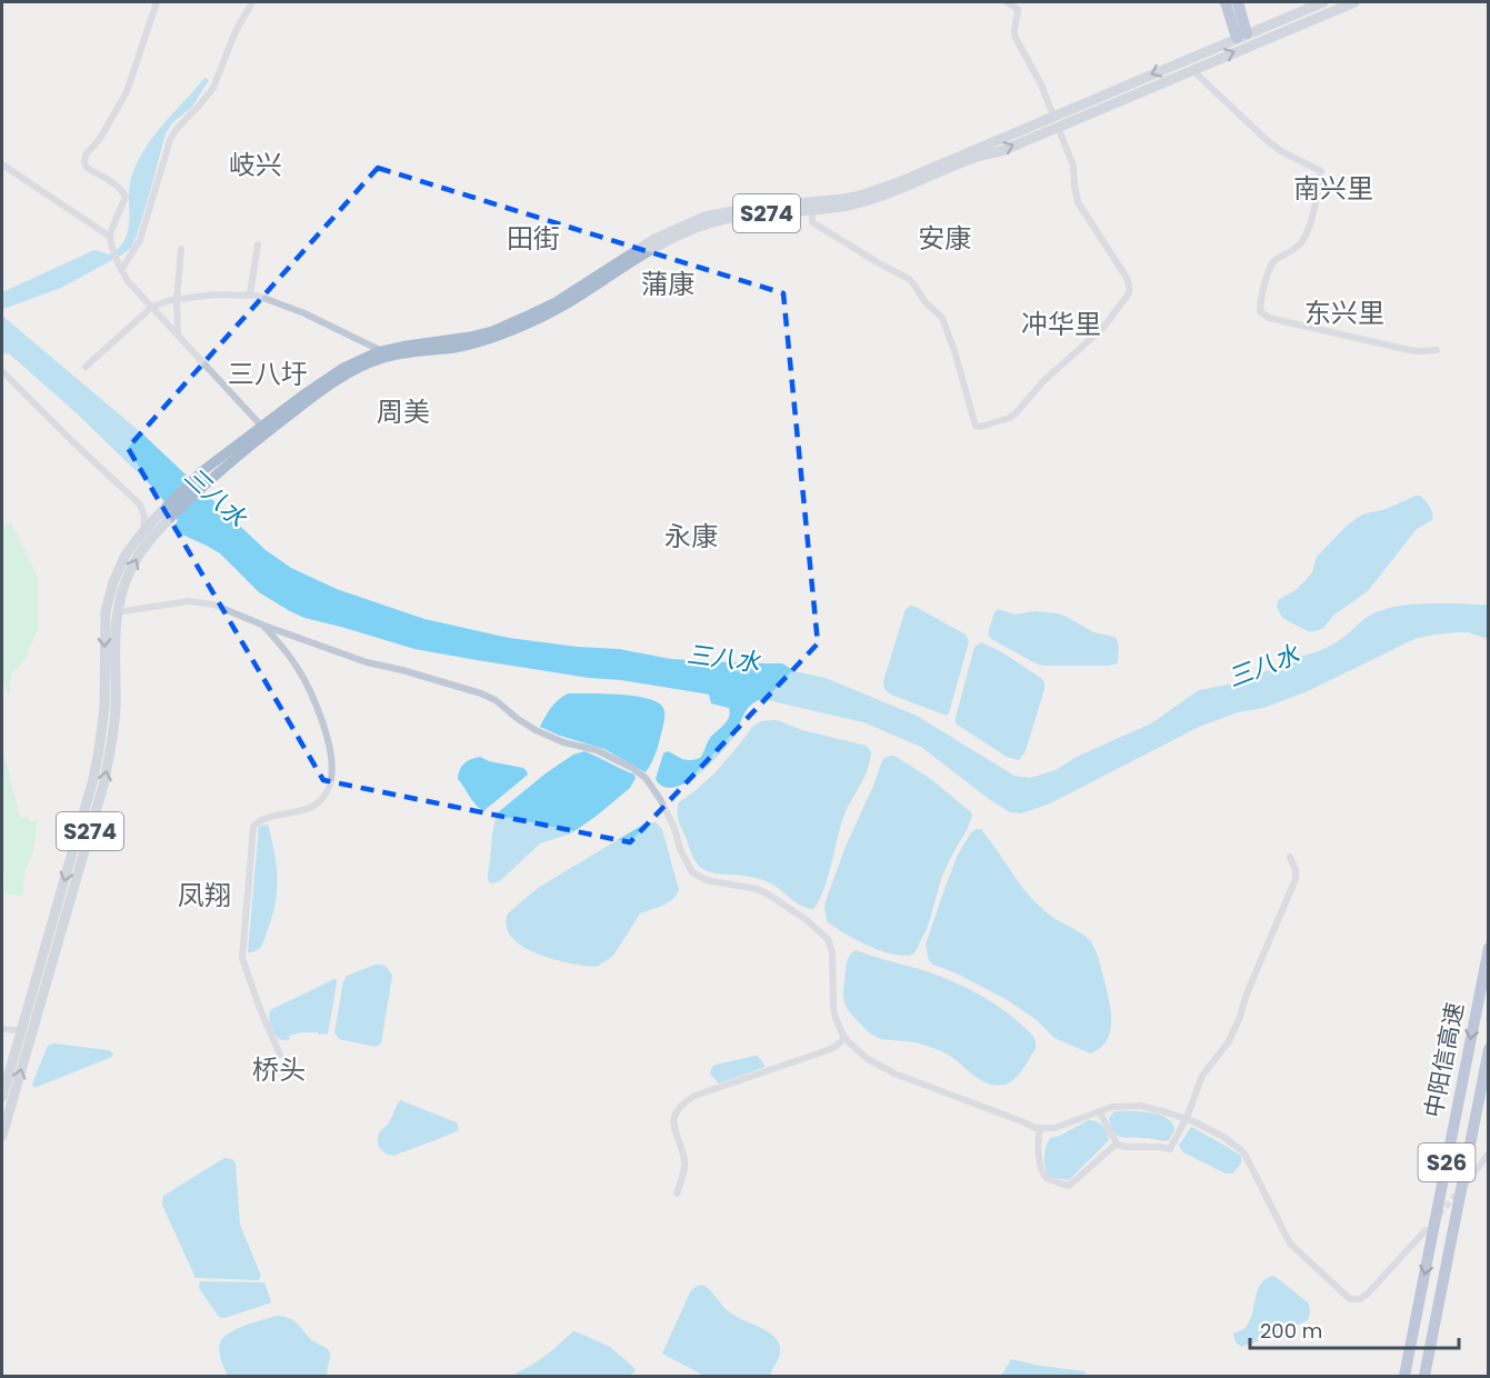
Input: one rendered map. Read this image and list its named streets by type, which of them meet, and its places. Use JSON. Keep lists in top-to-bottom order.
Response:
{
  "streets": {
    "highway": ["中阳信高速", "S26"],
    "main road": ["S274"]
  },
  "districts": [
    "岐兴",
    "南兴里",
    "田街",
    "安康",
    "蒲康",
    "东兴里",
    "冲华里",
    "三八圩",
    "周美",
    "永康",
    "凤翔",
    "桥头"
  ],
  "water": ["三八水"],
  "scale_bar": "200 m"
}
